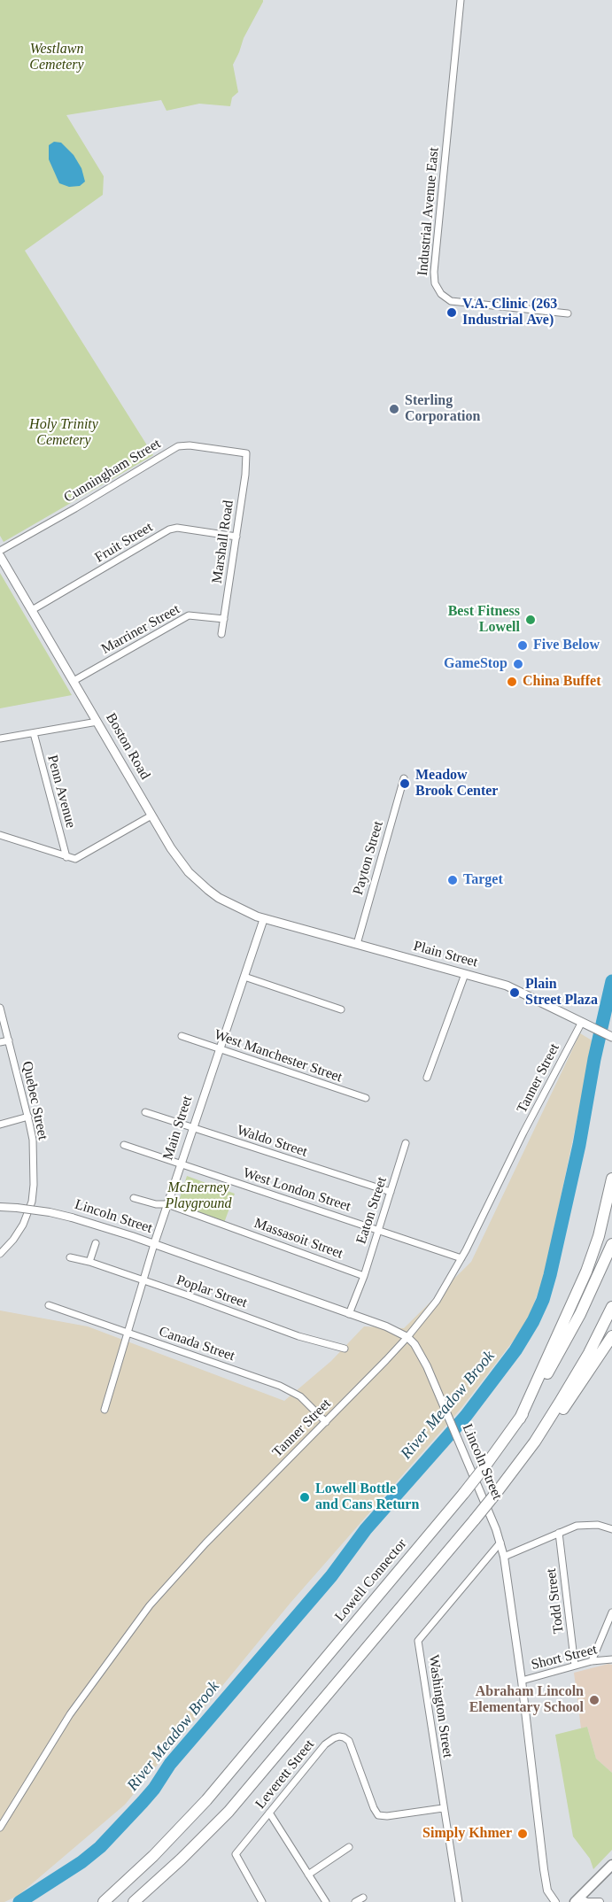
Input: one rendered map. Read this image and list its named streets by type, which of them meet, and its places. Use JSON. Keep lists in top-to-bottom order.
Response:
{
  "streets": {
    "highway": ["Lowell Connector"],
    "main road": ["Boston Road", "Plain Street"],
    "street": [
      "Industrial Avenue East",
      "Cunningham Street",
      "Marshall Road",
      "Fruit Street",
      "Marriner Street",
      "Penn Avenue",
      "Payton Street",
      "West Manchester Street",
      "Tanner Street",
      "Quebec Street",
      "Main Street",
      "Waldo Street",
      "West London Street",
      "Eaton Street",
      "Lincoln Street",
      "Massasoit Street",
      "Poplar Street",
      "Canada Street",
      "Todd Street",
      "Short Street",
      "Washington Street",
      "Leverett Street"
    ]
  },
  "crossings": [
    ["Cunningham Street", "Marshall Road"],
    ["Marshall Road", "Fruit Street"],
    ["Marshall Road", "Marriner Street"],
    ["Fruit Street", "Boston Road"],
    ["Marriner Street", "Boston Road"],
    ["Boston Road", "Plain Street"],
    ["Boston Road", "Main Street"],
    ["Payton Street", "Plain Street"],
    ["Plain Street", "Tanner Street"],
    ["Plain Street", "Main Street"],
    ["West Manchester Street", "Main Street"],
    ["Tanner Street", "West London Street"],
    ["Tanner Street", "Lincoln Street"],
    ["Tanner Street", "Canada Street"],
    ["Main Street", "Waldo Street"],
    ["Main Street", "West London Street"],
    ["Main Street", "Lincoln Street"],
    ["Main Street", "Massasoit Street"],
    ["Main Street", "Poplar Street"],
    ["Main Street", "Canada Street"],
    ["Waldo Street", "Eaton Street"],
    ["West London Street", "Eaton Street"],
    ["Eaton Street", "Lincoln Street"],
    ["Eaton Street", "Massasoit Street"],
    ["Lincoln Street", "Short Street"],
    ["Lincoln Street", "Washington Street"],
    ["Todd Street", "Short Street"],
    ["Washington Street", "Leverett Street"]
  ],
  "water": ["River Meadow Brook"],
  "parks": ["Westlawn Cemetery", "Holy Trinity Cemetery", "McInerney Playground"],
  "places": [
    "V.A. Clinic (263 Industrial Ave)",
    "Sterling Corporation",
    "Best Fitness Lowell",
    "Five Below",
    "GameStop",
    "China Buffet",
    "Meadow Brook Center",
    "Target",
    "Plain Street Plaza",
    "Lowell Bottle and Cans Return",
    "Abraham Lincoln Elementary School",
    "Simply Khmer"
  ]
}
